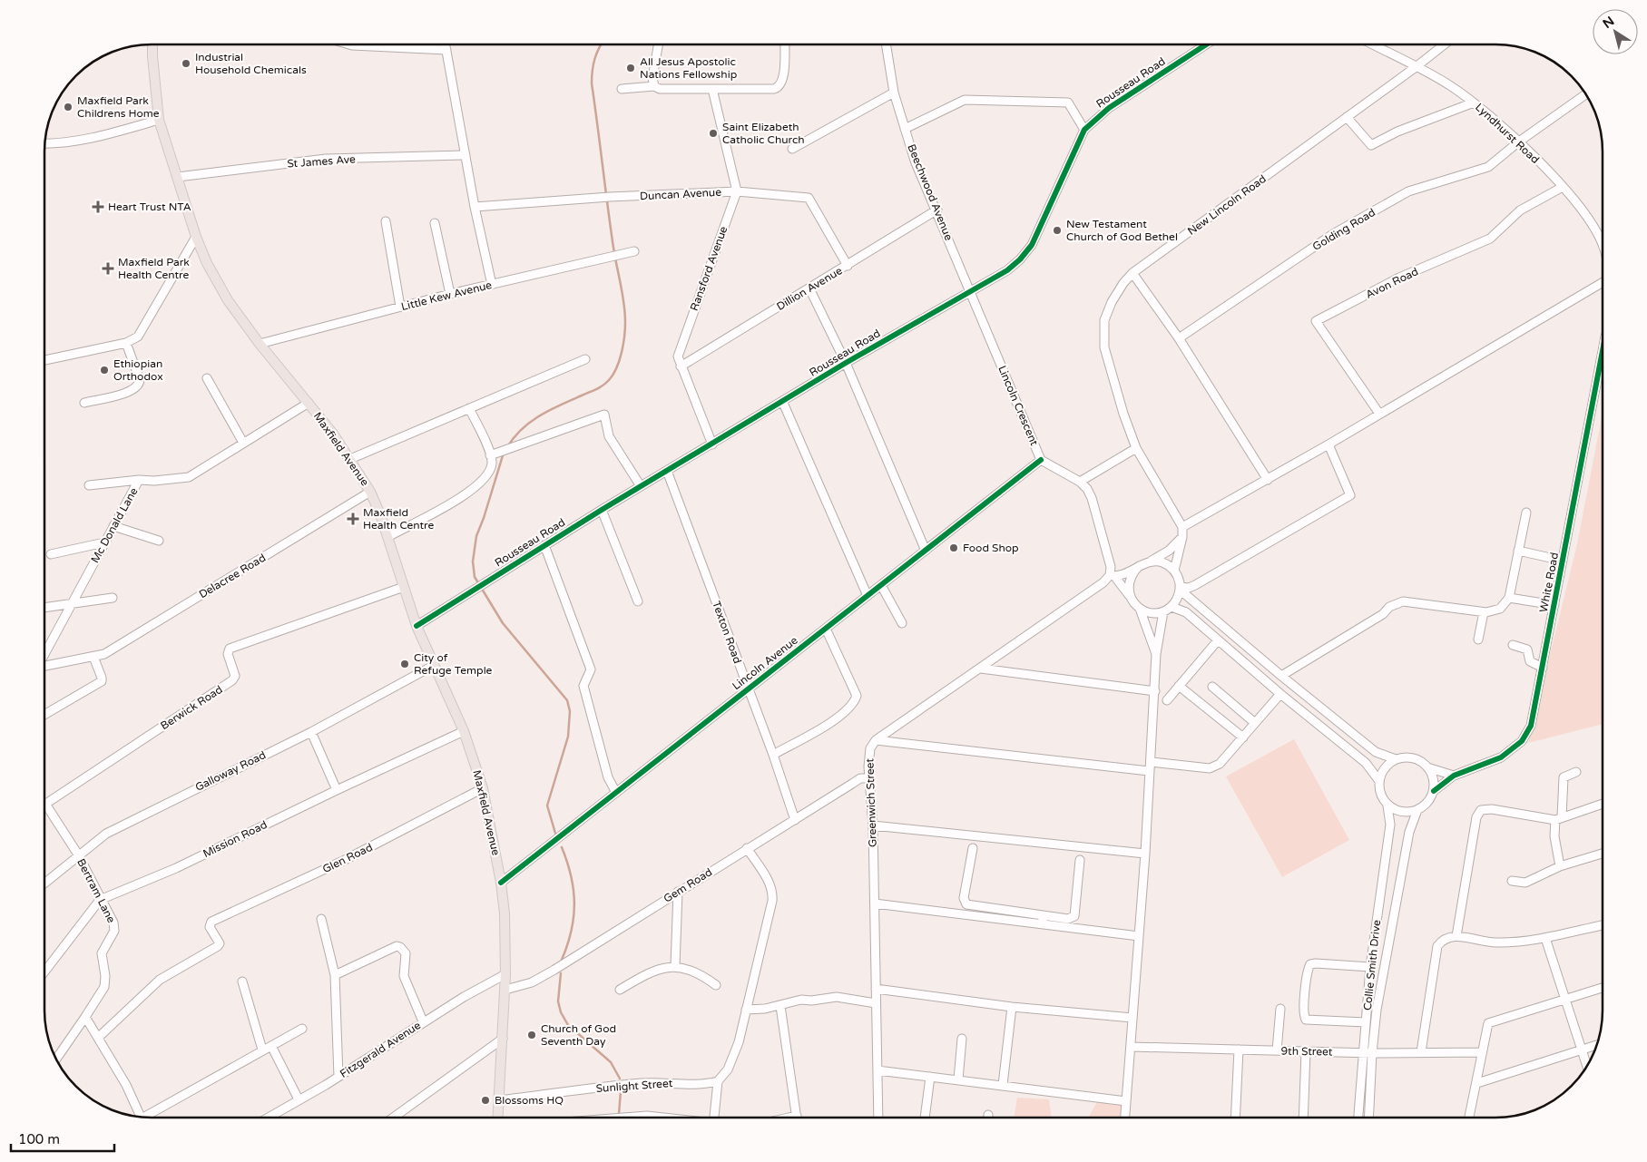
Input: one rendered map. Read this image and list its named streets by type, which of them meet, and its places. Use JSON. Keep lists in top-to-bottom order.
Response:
{
  "streets": {
    "main road": ["Maxfield Avenue"],
    "street": [
      "Rousseau Road",
      "Lyndhurst Road",
      "St James Ave",
      "Beechwood Avenue",
      "Duncan Avenue",
      "New Lincoln Road",
      "Golding Road",
      "Ransford Avenue",
      "Avon Road",
      "Dillion Avenue",
      "Little Kew Avenue",
      "Lincoln Crescent",
      "Mc Donald Lane",
      "Delacree Road",
      "White Road",
      "Texton Road",
      "Lincoln Avenue",
      "Berwick Road",
      "Galloway Road",
      "Greenwich Street",
      "Mission Road",
      "Glen Road",
      "Gem Road",
      "Bertram Lane",
      "Collie Smith Drive",
      "Fitzgerald Avenue",
      "9th Street",
      "Sunlight Street"
    ]
  },
  "crossings": [
    ["Rousseau Road", "Beechwood Avenue"],
    ["Rousseau Road", "Ransford Avenue"],
    ["Rousseau Road", "Lincoln Crescent"],
    ["Rousseau Road", "Maxfield Avenue"],
    ["Rousseau Road", "Texton Road"],
    ["Lyndhurst Road", "New Lincoln Road"],
    ["Lyndhurst Road", "Golding Road"],
    ["Lyndhurst Road", "Avon Road"],
    ["St James Ave", "Maxfield Avenue"],
    ["Beechwood Avenue", "Dillion Avenue"],
    ["Beechwood Avenue", "Lincoln Crescent"],
    ["Duncan Avenue", "Ransford Avenue"],
    ["Duncan Avenue", "Dillion Avenue"],
    ["Ransford Avenue", "Dillion Avenue"],
    ["Little Kew Avenue", "Maxfield Avenue"],
    ["Lincoln Crescent", "Lincoln Avenue"],
    ["Maxfield Avenue", "Mc Donald Lane"],
    ["Maxfield Avenue", "Delacree Road"],
    ["Maxfield Avenue", "Lincoln Avenue"],
    ["Maxfield Avenue", "Berwick Road"],
    ["Maxfield Avenue", "Galloway Road"],
    ["Maxfield Avenue", "Mission Road"],
    ["Maxfield Avenue", "Glen Road"],
    ["Maxfield Avenue", "Gem Road"],
    ["Maxfield Avenue", "Fitzgerald Avenue"],
    ["Maxfield Avenue", "Sunlight Street"],
    ["White Road", "Collie Smith Drive"],
    ["Texton Road", "Lincoln Avenue"],
    ["Texton Road", "Gem Road"],
    ["Berwick Road", "Bertram Lane"],
    ["Galloway Road", "Bertram Lane"],
    ["Greenwich Street", "Gem Road"],
    ["Mission Road", "Bertram Lane"],
    ["Collie Smith Drive", "9th Street"]
  ],
  "places": {
    "other": [
      "Industrial Household Chemicals",
      "All Jesus Apostolic Nations Fellowship",
      "Maxfield Park Childrens Home",
      "Saint Elizabeth Catholic Church",
      "New Testament Church of God Bethel",
      "Ethiopian Orthodox",
      "Food Shop",
      "City of Refuge Temple",
      "Church of God Seventh Day",
      "Blossoms HQ"
    ],
    "health": ["Heart Trust NTA", "Maxfield Park Health Centre", "Maxfield Health Centre"]
  },
  "scale_bar": "100 m",
  "north": "top left"
}
